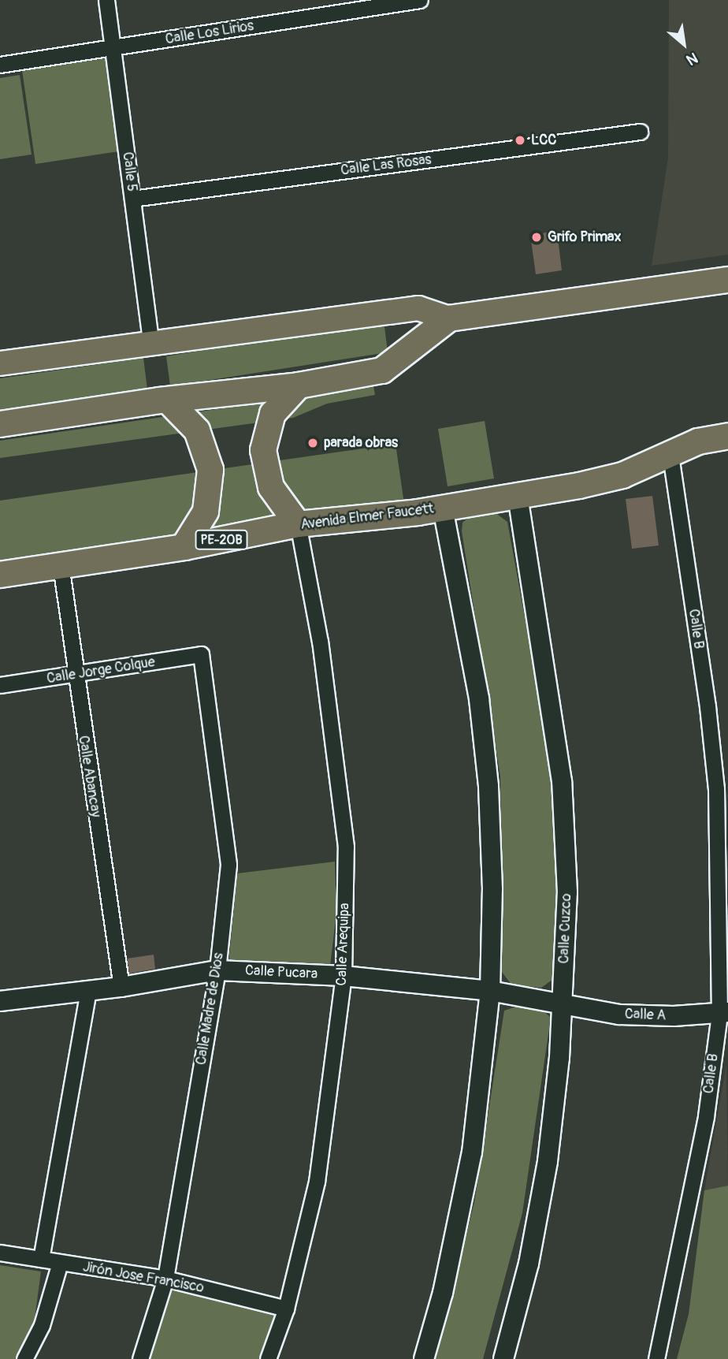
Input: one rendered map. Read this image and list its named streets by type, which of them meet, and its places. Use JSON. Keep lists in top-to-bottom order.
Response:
{
  "streets": {
    "highway": ["Avenida Elmer Faucett", "PE-20B"],
    "street": [
      "Calle Los Lirios",
      "Calle Las Rosas",
      "Calle 5",
      "Calle B",
      "Calle Jorge Colque",
      "Calle Abancay",
      "Calle Cuzco",
      "Calle Arequipa",
      "Calle Pucara",
      "Calle Madre de Dios",
      "Calle A",
      "Jirón Jose Francisco"
    ]
  },
  "crossings": [
    ["Calle Los Lirios", "Calle 5"],
    ["Calle Las Rosas", "Calle 5"],
    ["Avenida Elmer Faucett", "Calle B"],
    ["Avenida Elmer Faucett", "Calle Abancay"],
    ["Avenida Elmer Faucett", "Calle Cuzco"],
    ["Avenida Elmer Faucett", "Calle Arequipa"],
    ["Calle B", "Calle A"],
    ["Calle Jorge Colque", "Calle Abancay"],
    ["Calle Jorge Colque", "Calle Madre de Dios"],
    ["Calle Abancay", "Calle Pucara"],
    ["Calle Cuzco", "Calle Pucara"],
    ["Calle Cuzco", "Calle A"],
    ["Calle Arequipa", "Calle Pucara"],
    ["Calle Arequipa", "Jirón Jose Francisco"],
    ["Calle Pucara", "Calle Madre de Dios"],
    ["Calle Pucara", "Calle A"],
    ["Calle Madre de Dios", "Jirón Jose Francisco"]
  ],
  "places": ["LCC", "Grifo Primax", "parada obras"],
  "north": "bottom right"
}
